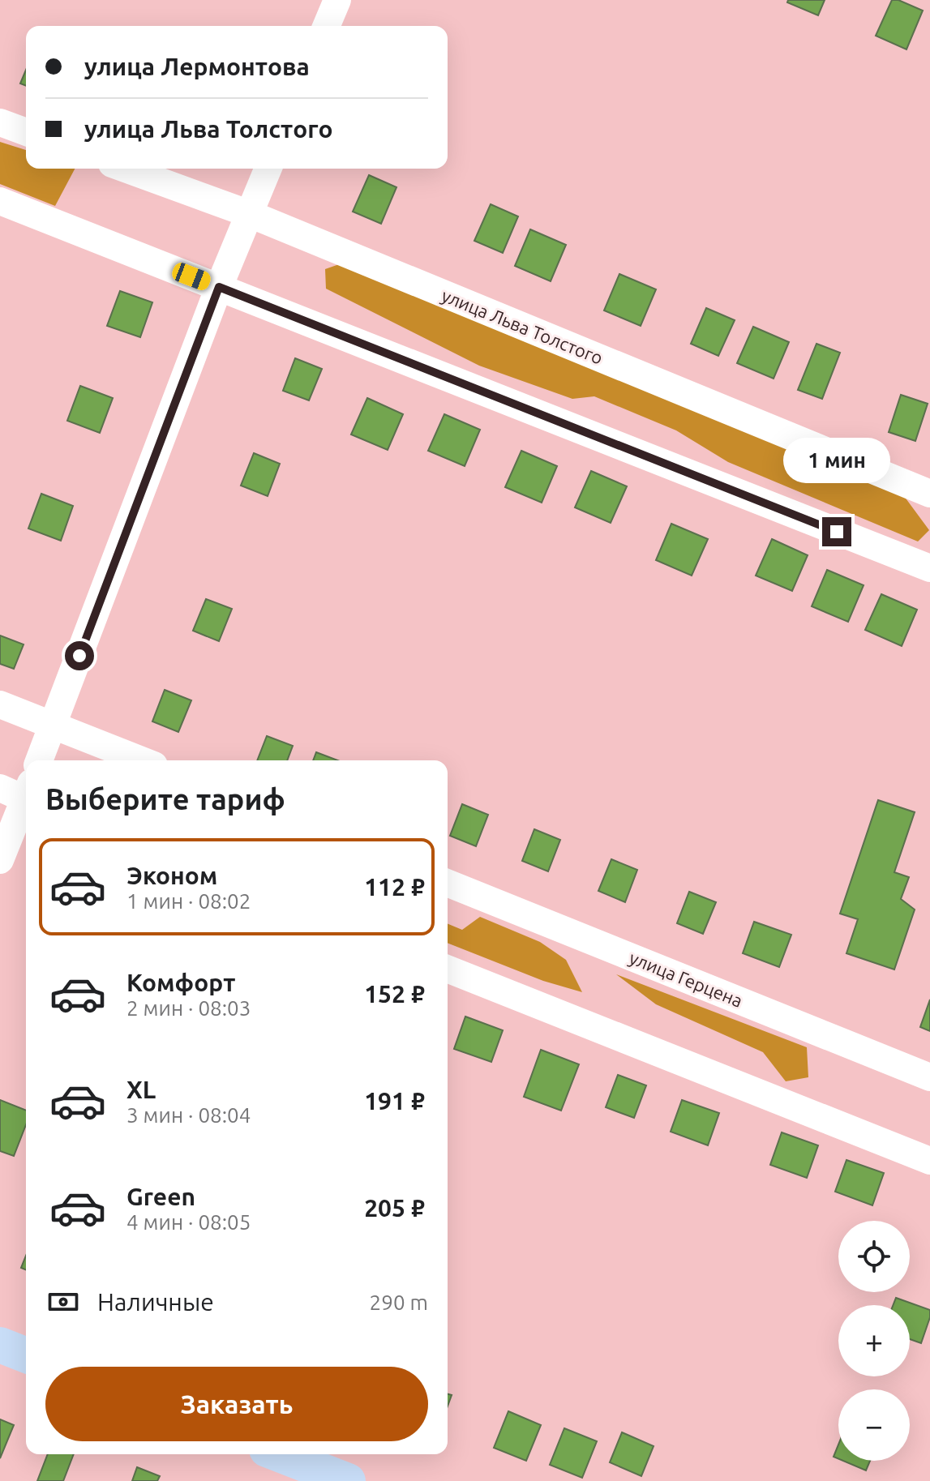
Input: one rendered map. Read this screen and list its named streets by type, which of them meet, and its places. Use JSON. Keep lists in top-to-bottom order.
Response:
{
  "streets": {
    "street": ["улица Льва Толстого", "улица Герцена"]
  },
  "page": {
    "banner": ["улица Лермонтова", "улица Льва Толстого"],
    "bubble": "1 мин",
    "heading": "Выберите тариф",
    "list": [
      {
        "name": "Эконом",
        "note": "1 мин · 08:02",
        "value": "112 ₽"
      },
      {
        "name": "Комфорт",
        "note": "2 мин · 08:03",
        "value": "152 ₽"
      },
      {
        "name": "XL",
        "note": "3 мин · 08:04",
        "value": "191 ₽"
      },
      {
        "name": "Green",
        "note": "4 мин · 08:05",
        "value": "205 ₽"
      }
    ],
    "map_buttons": ["+", "−"],
    "pay": ["Наличные", "290 m"],
    "buttons": "Заказать"
  }
}
